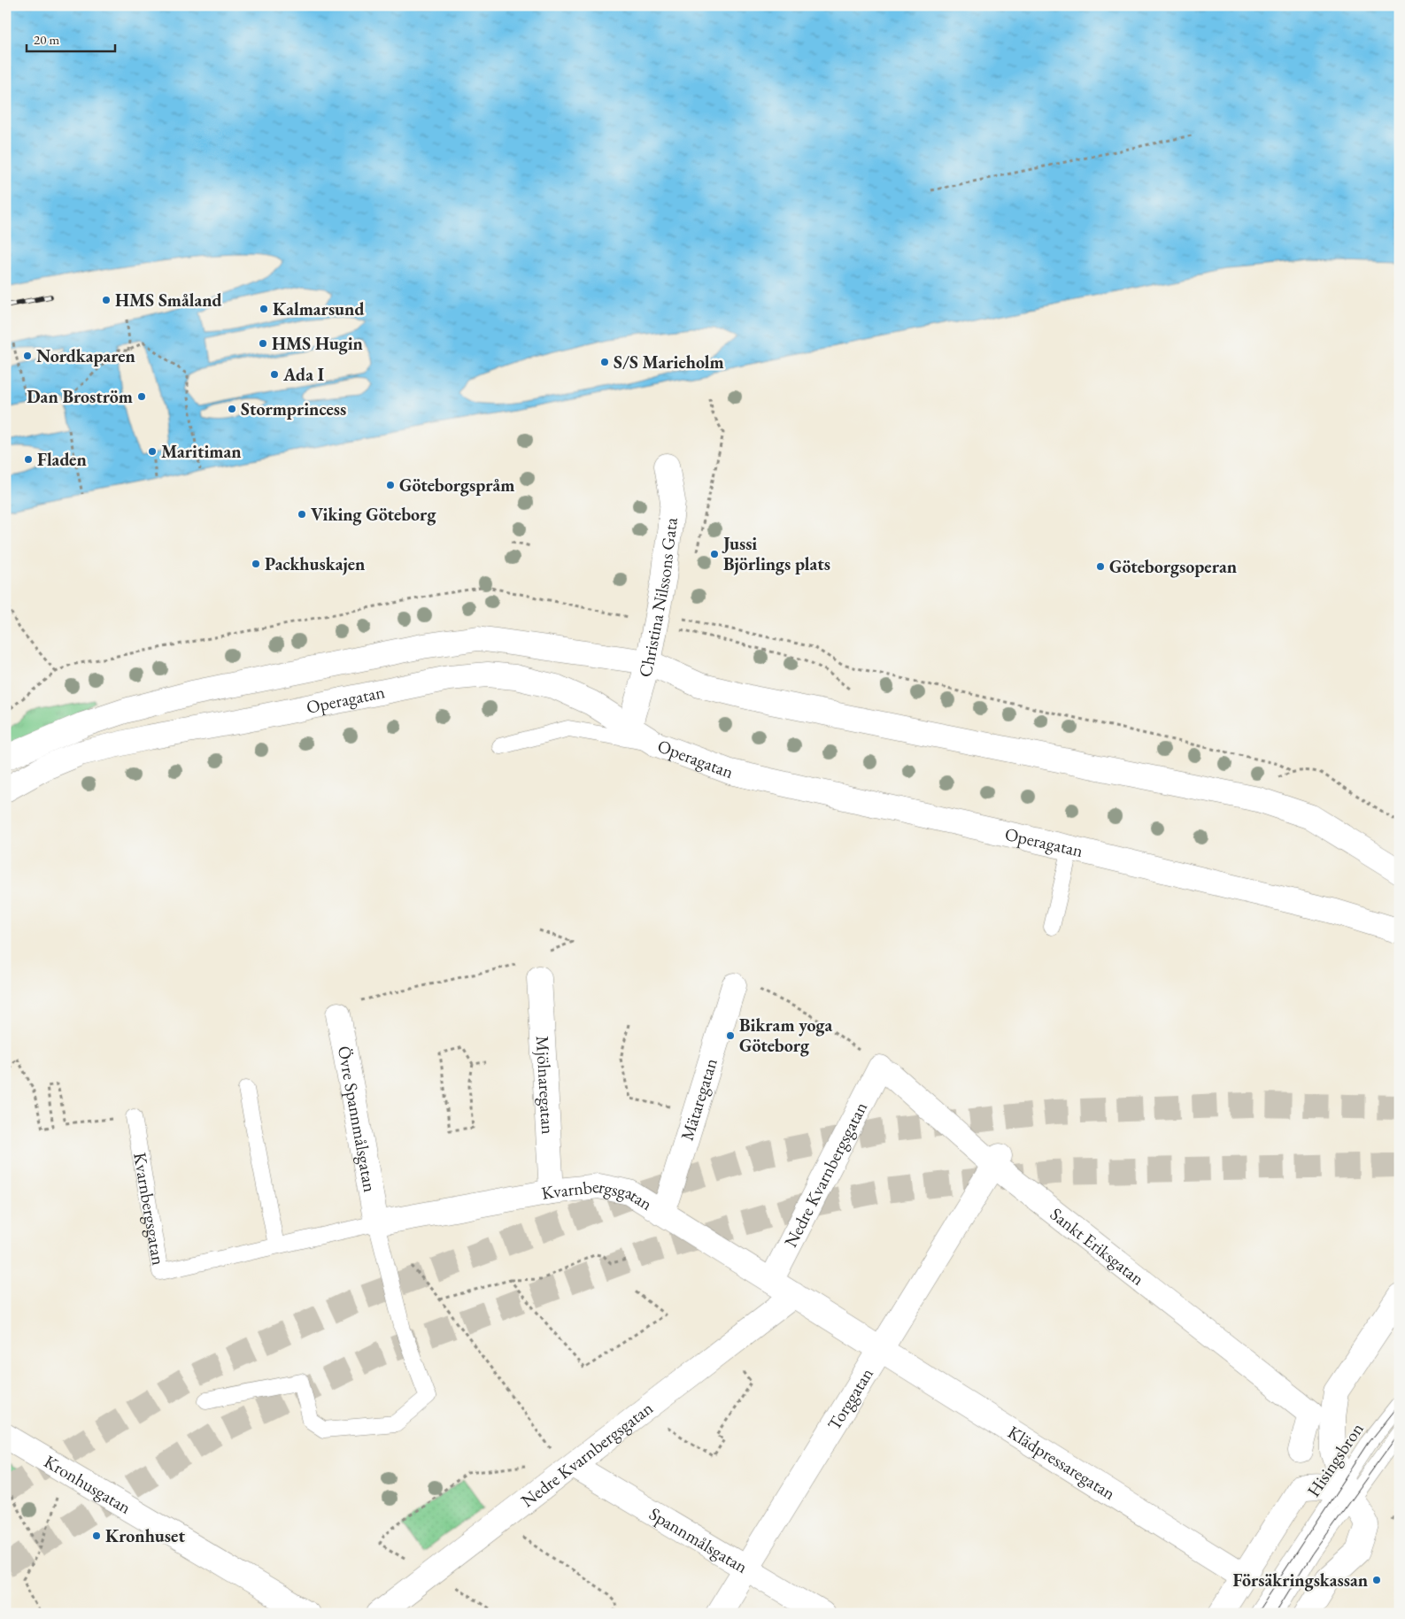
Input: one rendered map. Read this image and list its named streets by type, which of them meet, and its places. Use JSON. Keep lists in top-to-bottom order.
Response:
{
  "streets": {
    "street": [
      "Christina Nilssons Gata",
      "Operagatan",
      "Mjölnaregatan",
      "Mätaregatan",
      "Övre Spannmålsgatan",
      "Nedre Kvarnbergsgatan",
      "Kvarnbergsgatan",
      "Sankt Eriksgatan",
      "Torggatan",
      "Klädpressaregatan",
      "Kronhusgatan",
      "Spannmålsgatan"
    ],
    "lane": ["Hisingsbron"]
  },
  "crossings": [
    ["Christina Nilssons Gata", "Operagatan"],
    ["Mjölnaregatan", "Kvarnbergsgatan"],
    ["Mätaregatan", "Kvarnbergsgatan"],
    ["Övre Spannmålsgatan", "Kvarnbergsgatan"],
    ["Nedre Kvarnbergsgatan", "Kvarnbergsgatan"],
    ["Nedre Kvarnbergsgatan", "Sankt Eriksgatan"],
    ["Nedre Kvarnbergsgatan", "Spannmålsgatan"],
    ["Kvarnbergsgatan", "Torggatan"],
    ["Kvarnbergsgatan", "Klädpressaregatan"],
    ["Sankt Eriksgatan", "Torggatan"],
    ["Torggatan", "Klädpressaregatan"],
    ["Torggatan", "Spannmålsgatan"]
  ],
  "places": [
    "HMS Småland",
    "Kalmarsund",
    "HMS Hugin",
    "Nordkaparen",
    "S/S Marieholm",
    "Ada I",
    "Dan Broström",
    "Stormprincess",
    "Maritiman",
    "Fladen",
    "Göteborgspråm",
    "Viking Göteborg",
    "Jussi Björlings plats",
    "Packhuskajen",
    "Göteborgsoperan",
    "Bikram yoga Göteborg",
    "Kronhuset",
    "Försäkringskassan"
  ],
  "scale_bar": "20 m"
}
